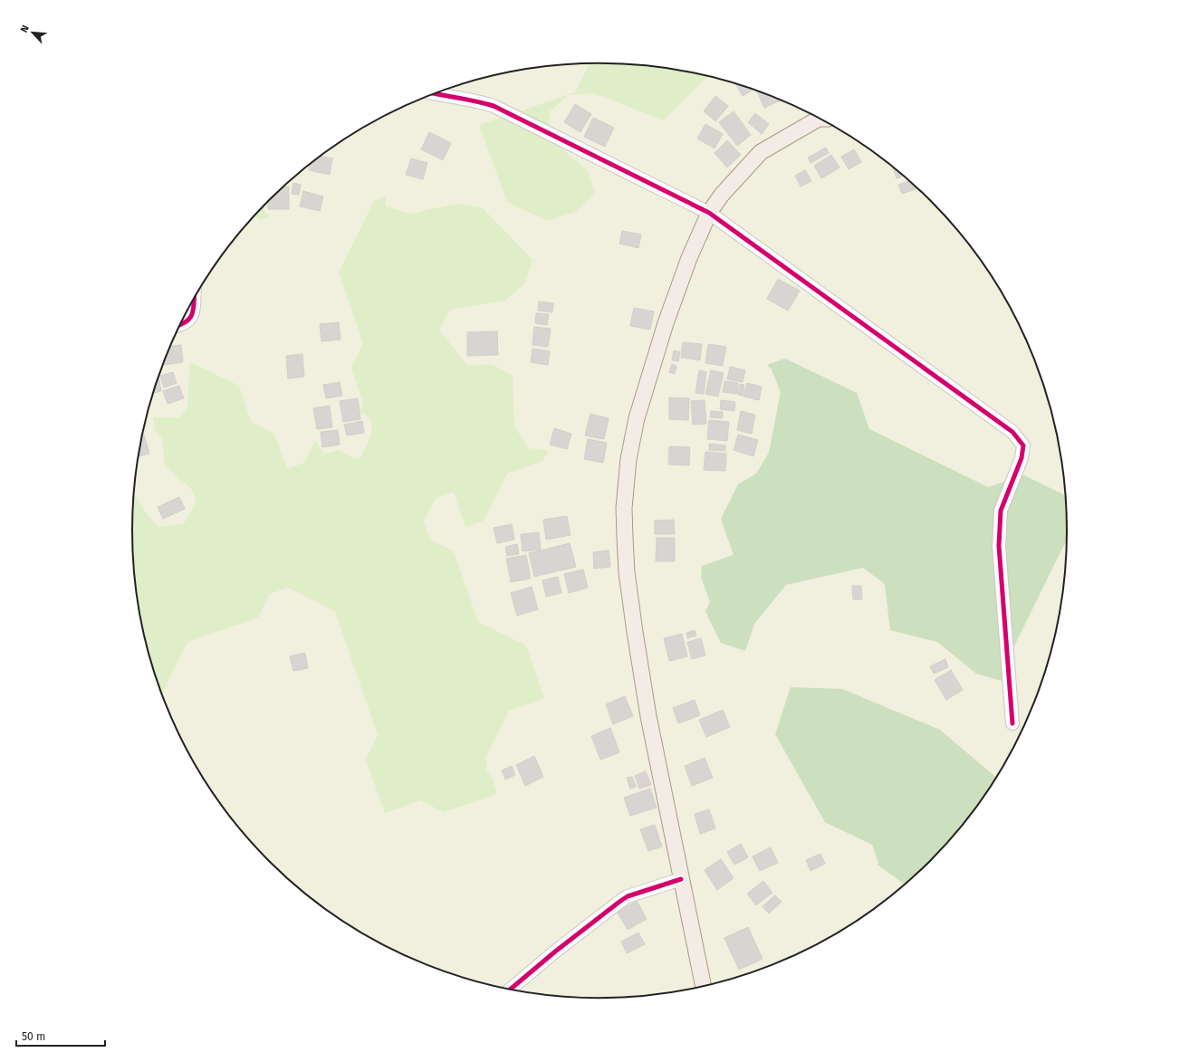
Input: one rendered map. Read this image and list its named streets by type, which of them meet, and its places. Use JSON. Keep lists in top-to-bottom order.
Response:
{
  "scale_bar": "50 m",
  "north": "top left"
}
